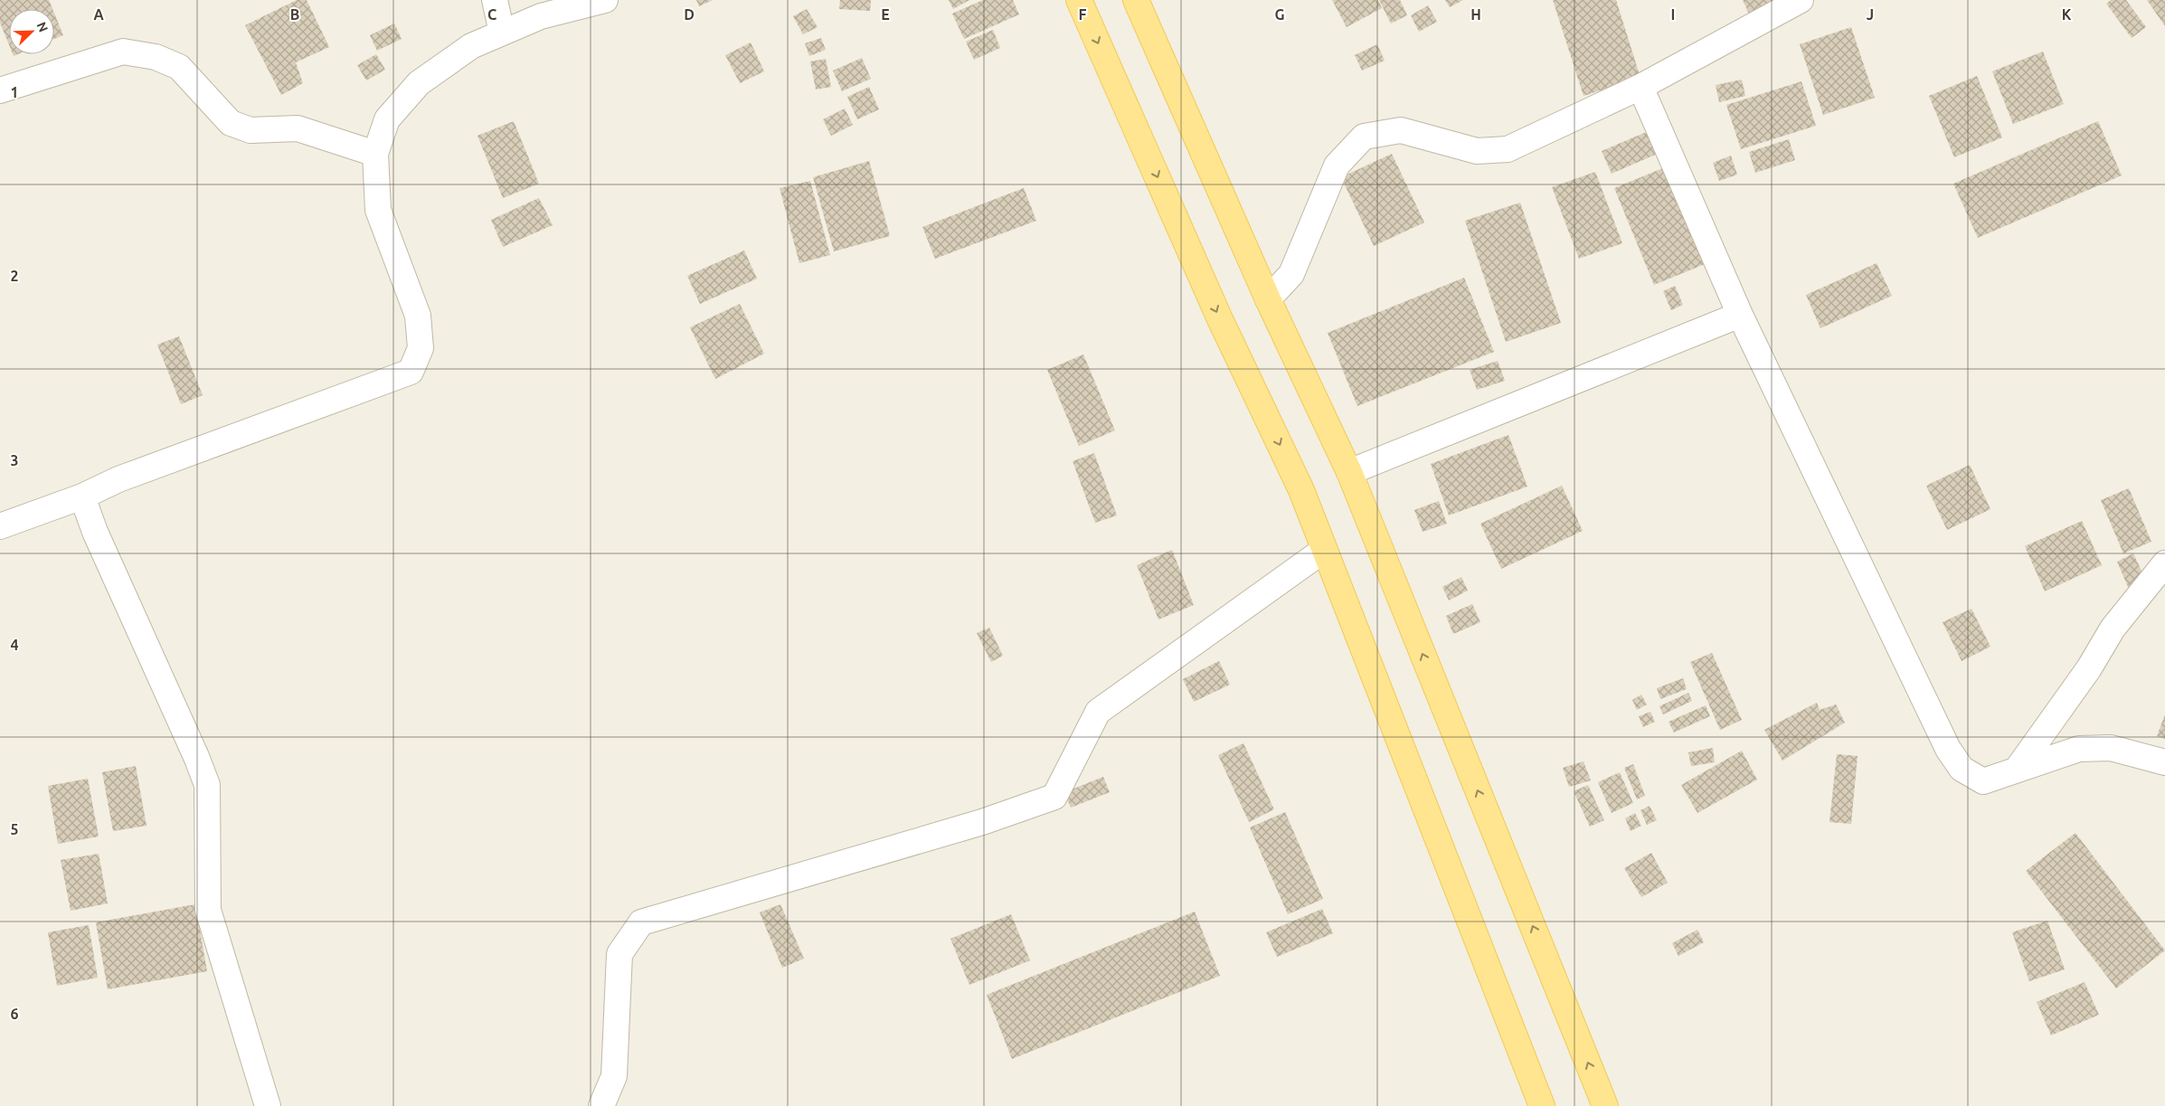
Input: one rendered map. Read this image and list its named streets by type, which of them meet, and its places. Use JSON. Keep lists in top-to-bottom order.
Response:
{
  "north": "top right",
  "grid": {
    "columns": [
      "A",
      "B",
      "C",
      "D",
      "E",
      "F",
      "G",
      "H",
      "I",
      "J",
      "K"
    ],
    "rows": [
      "1",
      "2",
      "3",
      "4",
      "5",
      "6"
    ]
  }
}
